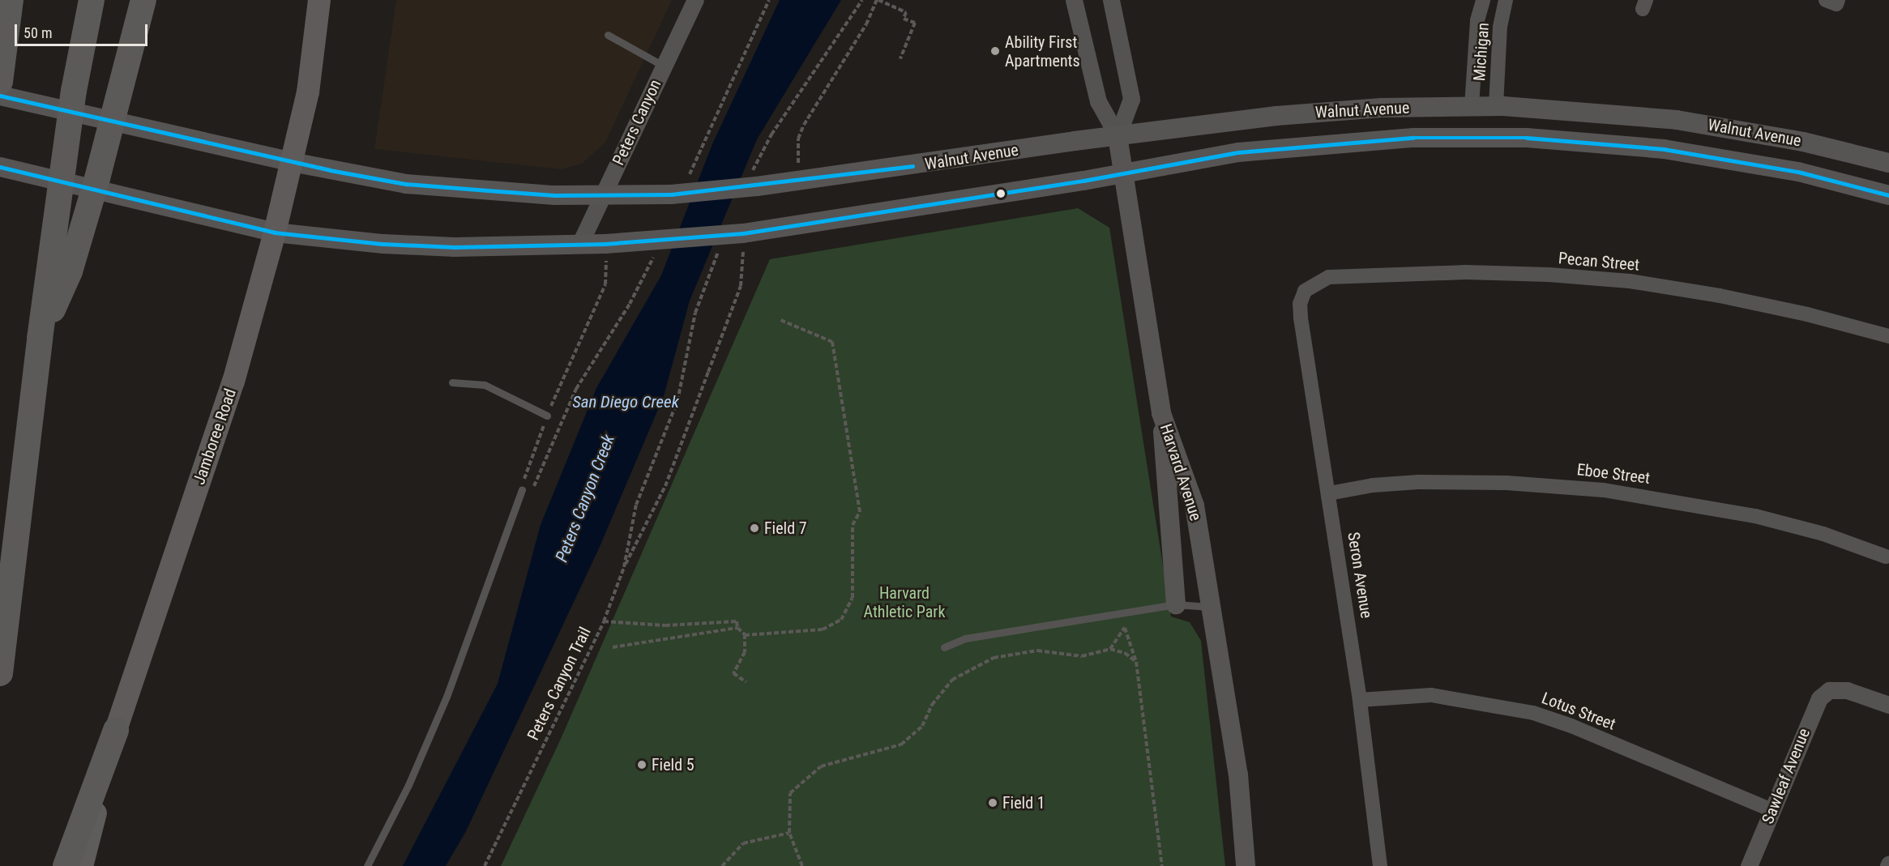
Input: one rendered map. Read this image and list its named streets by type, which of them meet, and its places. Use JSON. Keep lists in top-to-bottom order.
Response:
{
  "streets": {
    "highway": ["Jamboree Road"],
    "main road": ["Walnut Avenue", "Harvard Avenue"],
    "street": [
      "Michigan",
      "Peters Canyon",
      "Pecan Street",
      "Eboe Street",
      "Seron Avenue",
      "Lotus Street",
      "Sawleaf Avenue"
    ],
    "path": ["Peters Canyon Trail"]
  },
  "crossings": [
    ["Michigan", "Walnut Avenue"],
    ["Walnut Avenue", "Peters Canyon"],
    ["Walnut Avenue", "Jamboree Road"],
    ["Walnut Avenue", "Harvard Avenue"],
    ["Pecan Street", "Seron Avenue"],
    ["Eboe Street", "Seron Avenue"],
    ["Seron Avenue", "Lotus Street"],
    ["Lotus Street", "Sawleaf Avenue"]
  ],
  "water": ["San Diego Creek", "Peters Canyon Creek"],
  "parks": ["Harvard Athletic Park"],
  "places": [
    "Ability First Apartments",
    "Field 7",
    "Field 5",
    "Field 1"
  ],
  "scale_bar": "50 m"
}
